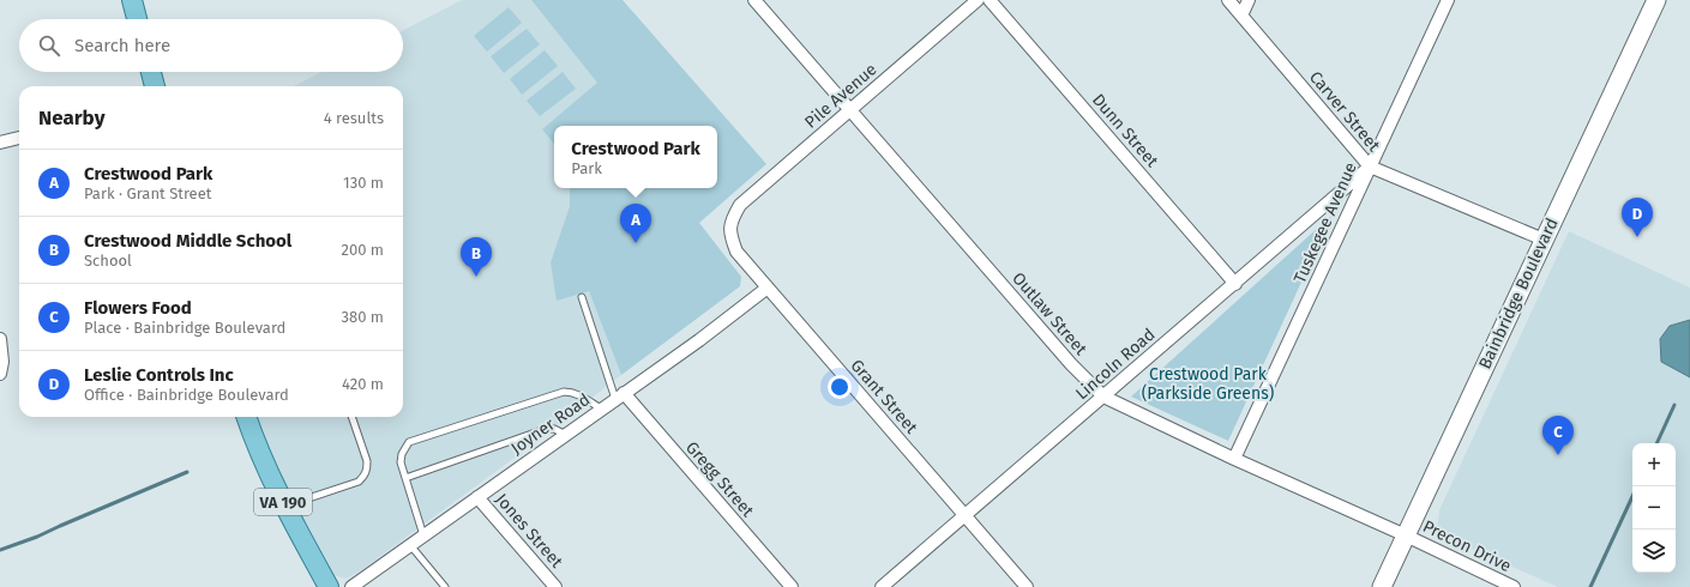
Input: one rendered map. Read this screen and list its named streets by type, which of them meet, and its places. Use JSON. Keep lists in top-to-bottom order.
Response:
{
  "streets": {
    "main road": ["Bainbridge Boulevard", "VA 190"],
    "street": [
      "Pile Avenue",
      "Carver Street",
      "Dunn Street",
      "Tuskegee Avenue",
      "Outlaw Street",
      "Lincoln Road",
      "Grant Street",
      "Joyner Road",
      "Gregg Street",
      "Jones Street",
      "Precon Drive"
    ]
  },
  "crossings": [
    ["Pile Avenue", "Outlaw Street"],
    ["Pile Avenue", "Grant Street"],
    ["Carver Street", "Tuskegee Avenue"],
    ["Carver Street", "Bainbridge Boulevard"],
    ["Carver Street", "Lincoln Road"],
    ["Dunn Street", "Lincoln Road"],
    ["Tuskegee Avenue", "Outlaw Street"],
    ["Tuskegee Avenue", "Lincoln Road"],
    ["Bainbridge Boulevard", "Outlaw Street"],
    ["Bainbridge Boulevard", "Precon Drive"],
    ["Outlaw Street", "Lincoln Road"],
    ["Outlaw Street", "Precon Drive"],
    ["Lincoln Road", "Grant Street"],
    ["Grant Street", "Joyner Road"],
    ["Joyner Road", "Gregg Street"],
    ["Joyner Road", "Jones Street"]
  ],
  "parks": ["Crestwood Park (Parkside Greens)"],
  "page": {
    "search": "Search here",
    "heading": ["Nearby", "4 results"],
    "popup": ["Crestwood Park", "Park"],
    "list": [
      {
        "mark": "A",
        "name": "Crestwood Park",
        "note": "Park · Grant Street",
        "value": "130 m"
      },
      {
        "mark": "B",
        "name": "Crestwood Middle School",
        "note": "School",
        "value": "200 m"
      },
      {
        "mark": "C",
        "name": "Flowers Food",
        "note": "Place · Bainbridge Boulevard",
        "value": "380 m"
      },
      {
        "mark": "D",
        "name": "Leslie Controls Inc",
        "note": "Office · Bainbridge Boulevard",
        "value": "420 m"
      }
    ],
    "pins": [
      "D",
      "A",
      "B",
      "C"
    ],
    "map_buttons": ["+", "−"]
  }
}
